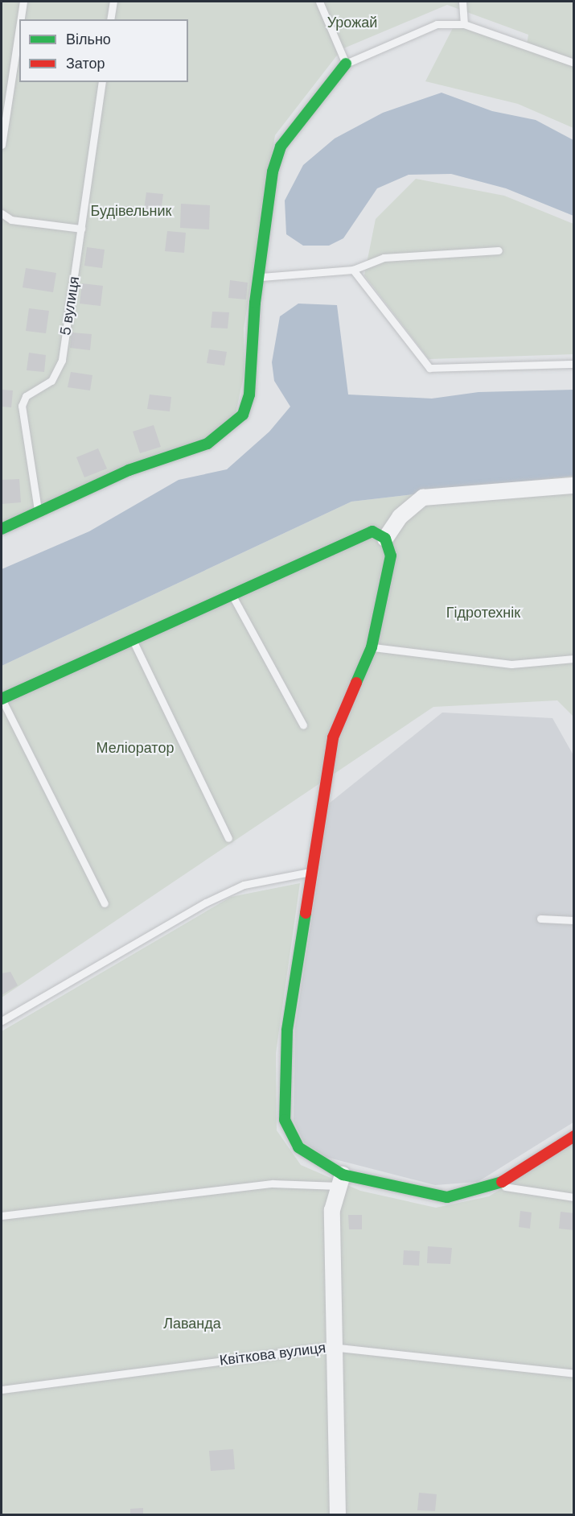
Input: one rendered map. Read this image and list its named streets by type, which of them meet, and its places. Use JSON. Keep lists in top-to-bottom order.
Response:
{
  "streets": {
    "lane": ["5 вулиця", "Квіткова вулиця"]
  },
  "parks": [
    "Урожай",
    "Будівельник",
    "Гідротехнік",
    "Меліоратор",
    "Лаванда"
  ],
  "legend": ["Вільно", "Затор"]
}
